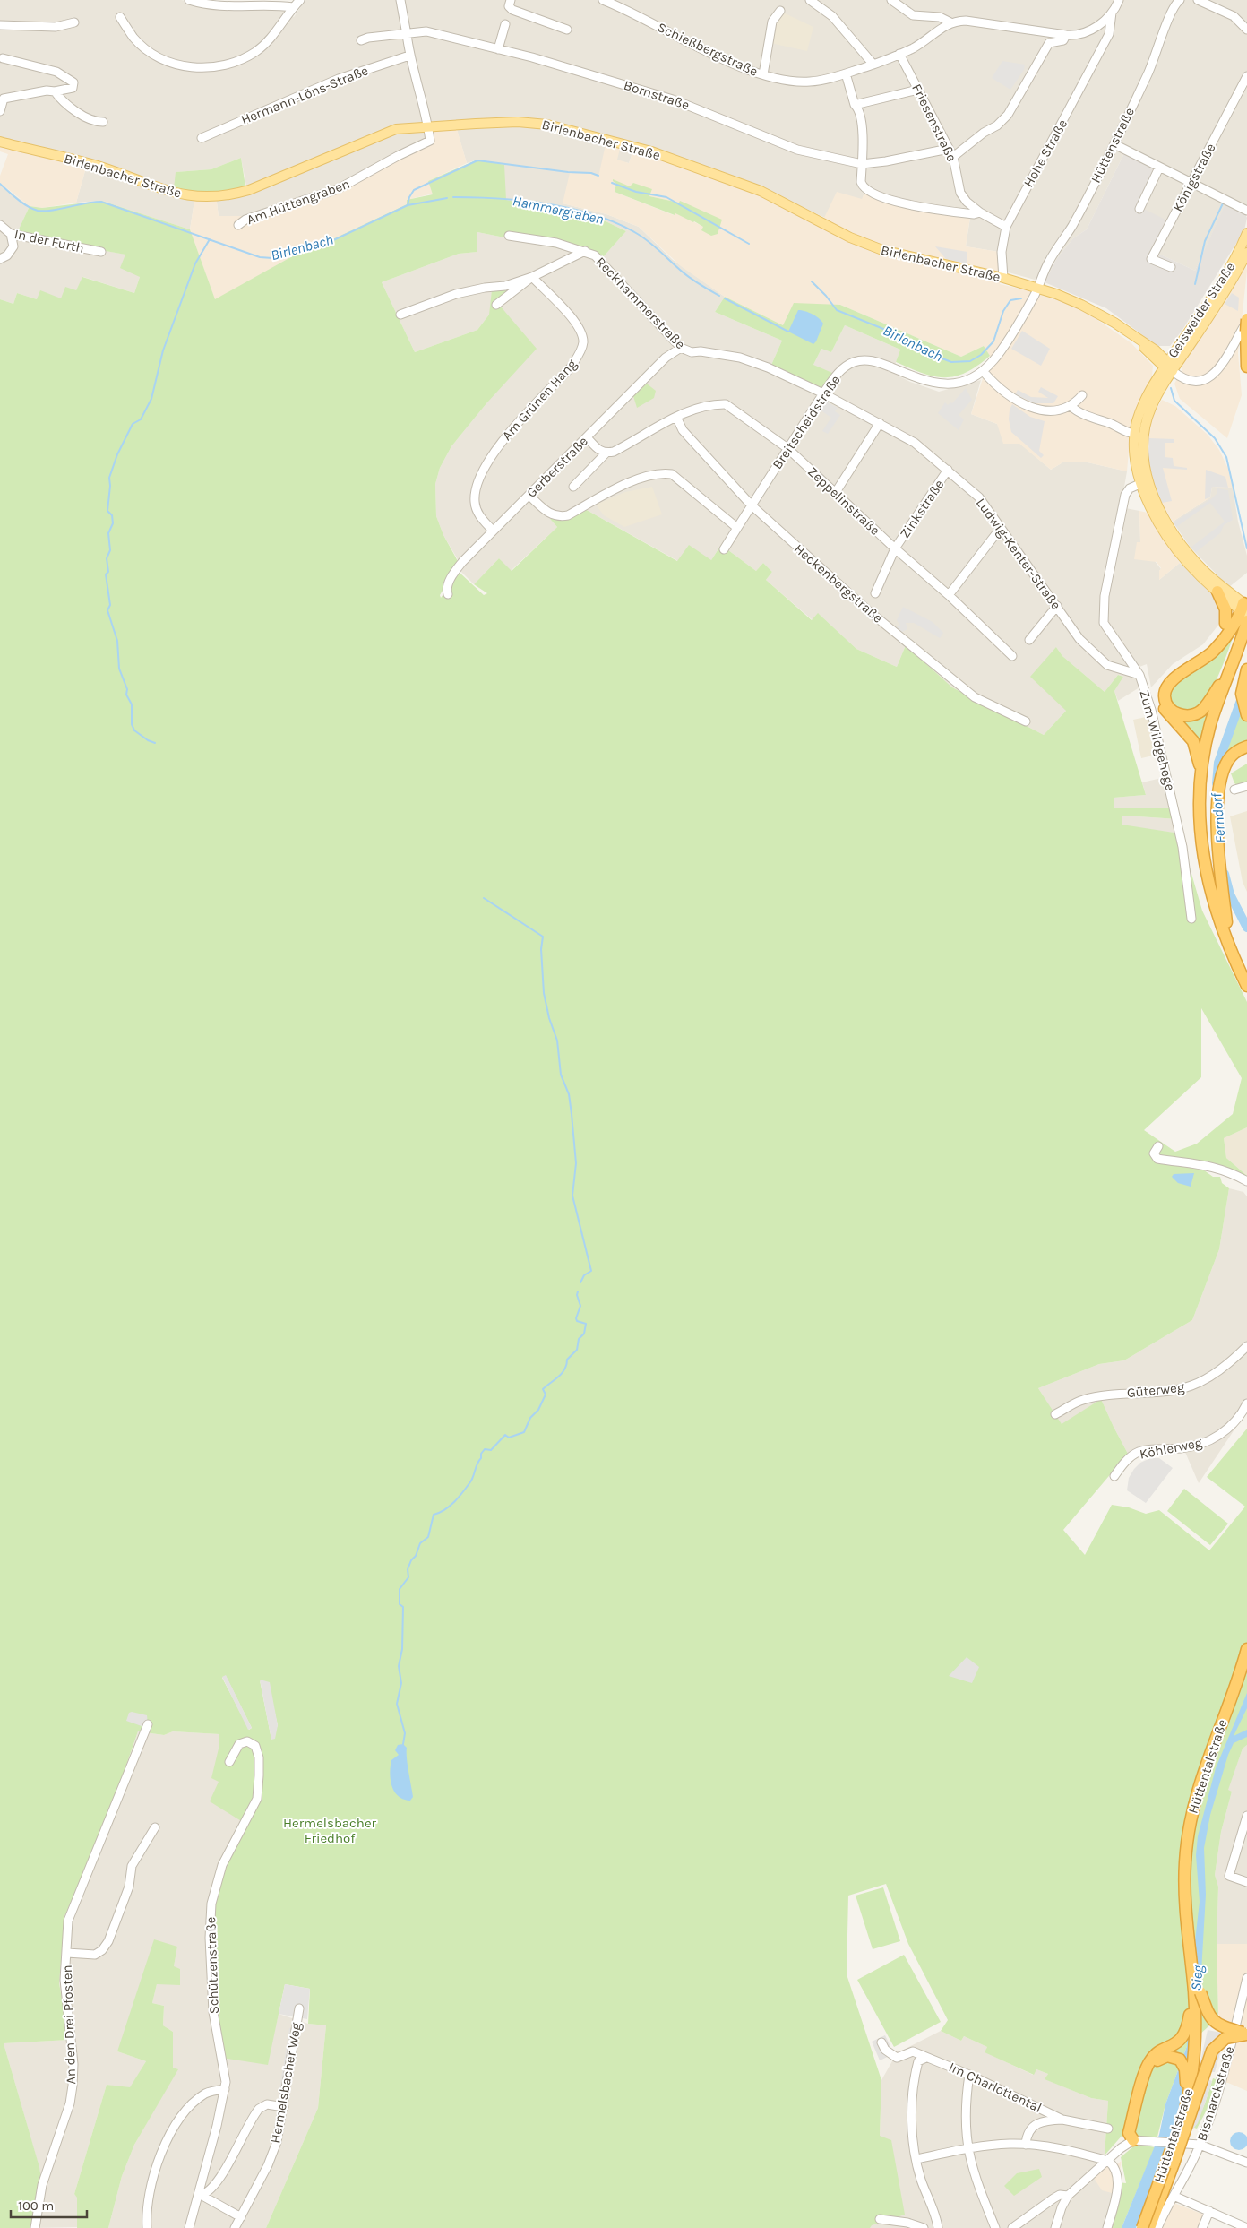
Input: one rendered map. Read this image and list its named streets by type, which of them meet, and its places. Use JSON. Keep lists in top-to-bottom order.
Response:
{
  "streets": {
    "highway": ["Hüttentalstraße"],
    "main road": ["Birlenbacher Straße", "Geisweider Straße"],
    "street": [
      "Schießbergstraße",
      "Hermann-Löns-Straße",
      "Bornstraße",
      "Friesenstraße",
      "Hüttenstraße",
      "Hohe Straße",
      "Königstraße",
      "Am Hüttengraben",
      "In der Furth",
      "Reckhammerstraße",
      "Am Grünen Hang",
      "Breitscheidstraße",
      "Gerberstraße",
      "Zeppelinstraße",
      "Zinkstraße",
      "Ludwig-Kenter-Straße",
      "Heckenbergstraße",
      "Zum Wildgehege",
      "Güterweg",
      "Köhlerweg",
      "Schützenstraße",
      "An den Drei Pfosten",
      "Hermelsbacher Weg",
      "Im Charlottental",
      "Bismarckstraße"
    ]
  },
  "crossings": [
    ["Schießbergstraße", "Friesenstraße"],
    ["Bornstraße", "Friesenstraße"],
    ["Friesenstraße", "Hohe Straße"],
    ["Birlenbacher Straße", "Hüttenstraße"],
    ["Birlenbacher Straße", "Hohe Straße"],
    ["Birlenbacher Straße", "Am Hüttengraben"],
    ["Birlenbacher Straße", "Geisweider Straße"],
    ["Birlenbacher Straße", "Breitscheidstraße"],
    ["Hüttenstraße", "Breitscheidstraße"],
    ["Reckhammerstraße", "Am Grünen Hang"],
    ["Reckhammerstraße", "Breitscheidstraße"],
    ["Reckhammerstraße", "Gerberstraße"],
    ["Reckhammerstraße", "Ludwig-Kenter-Straße"],
    ["Am Grünen Hang", "Gerberstraße"],
    ["Breitscheidstraße", "Zeppelinstraße"],
    ["Breitscheidstraße", "Ludwig-Kenter-Straße"],
    ["Breitscheidstraße", "Heckenbergstraße"],
    ["Zeppelinstraße", "Zinkstraße"],
    ["Zeppelinstraße", "Heckenbergstraße"],
    ["Zinkstraße", "Ludwig-Kenter-Straße"],
    ["Ludwig-Kenter-Straße", "Zum Wildgehege"]
  ],
  "water": [
    "Hammergraben",
    "Birlenbach",
    "Ferndorf",
    "Sieg"
  ],
  "parks": ["Hermelsbacher Friedhof"],
  "scale_bar": "100 m"
}
